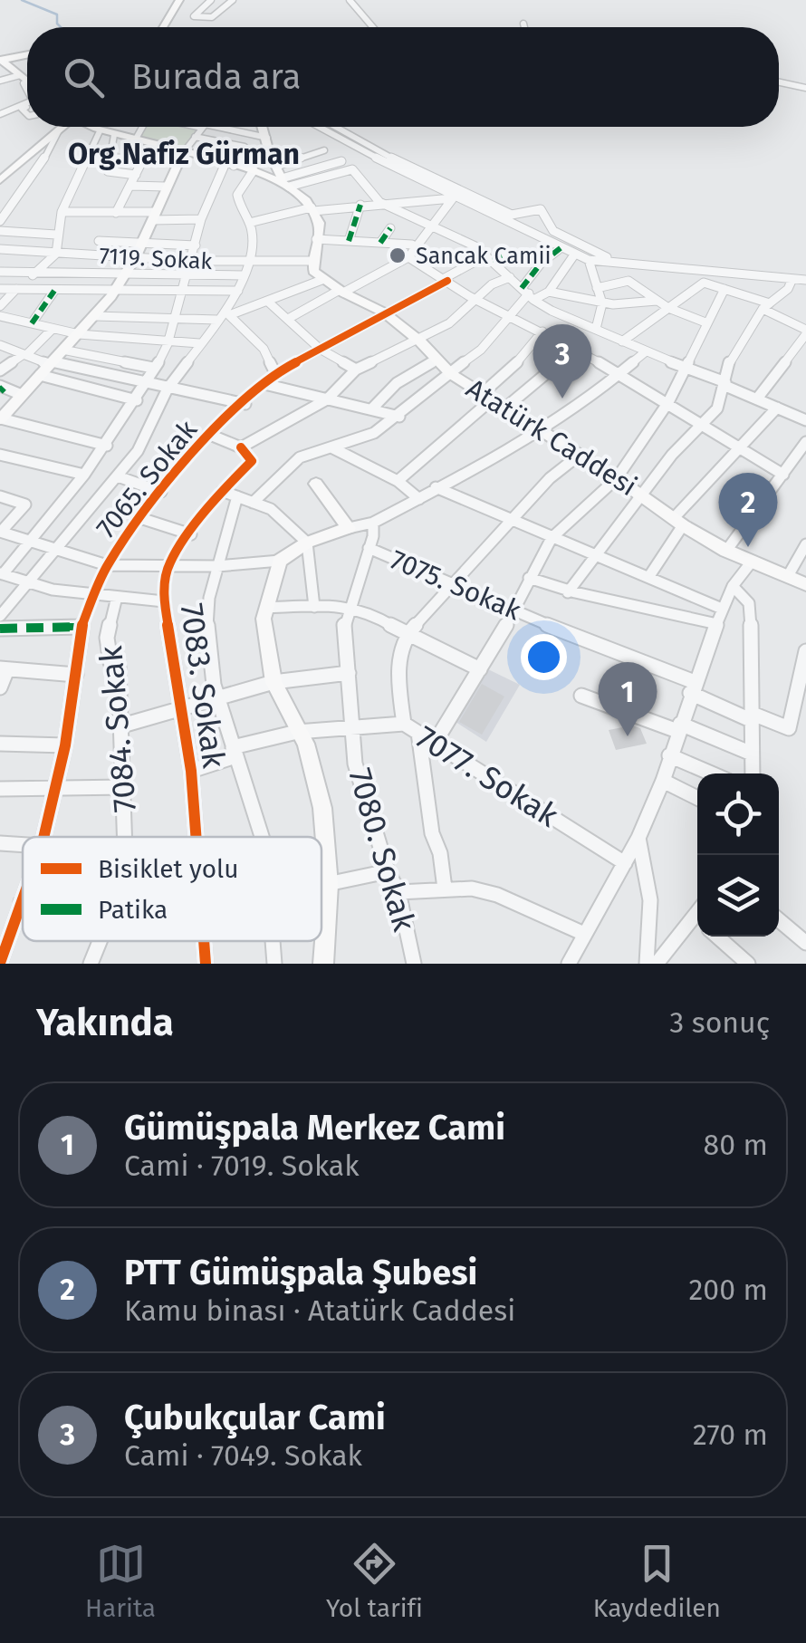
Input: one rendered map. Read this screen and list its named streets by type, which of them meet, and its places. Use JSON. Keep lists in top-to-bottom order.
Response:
{
  "streets": {
    "main road": ["Atatürk Caddesi"],
    "street": [
      "7119. Sokak",
      "7065. Sokak",
      "7075. Sokak",
      "7083. Sokak",
      "7084. Sokak",
      "7077. Sokak",
      "7080. Sokak"
    ]
  },
  "crossings": [
    ["7119. Sokak", "Atatürk Caddesi"],
    ["Atatürk Caddesi", "7065. Sokak"],
    ["7065. Sokak", "7083. Sokak"],
    ["7075. Sokak", "7080. Sokak"],
    ["7083. Sokak", "7084. Sokak"],
    ["7083. Sokak", "7077. Sokak"],
    ["7077. Sokak", "7080. Sokak"]
  ],
  "districts": ["Org.Nafiz Gürman"],
  "places": ["Sancak Camii"],
  "legend": ["Bisiklet yolu", "Patika"],
  "page": {
    "search": "Burada ara",
    "pins": ["3", "2", "1"],
    "heading": ["Yakında", "3 sonuç"],
    "list": [
      {
        "mark": "1",
        "name": "Gümüşpala Merkez Cami",
        "note": "Cami · 7019. Sokak",
        "value": "80 m"
      },
      {
        "mark": "2",
        "name": "PTT Gümüşpala Şubesi",
        "note": "Kamu binası · Atatürk Caddesi",
        "value": "200 m"
      },
      {
        "mark": "3",
        "name": "Çubukçular Cami",
        "note": "Cami · 7049. Sokak",
        "value": "270 m"
      }
    ],
    "nav": ["Harita", "Yol tarifi", "Kaydedilen"]
  }
}
